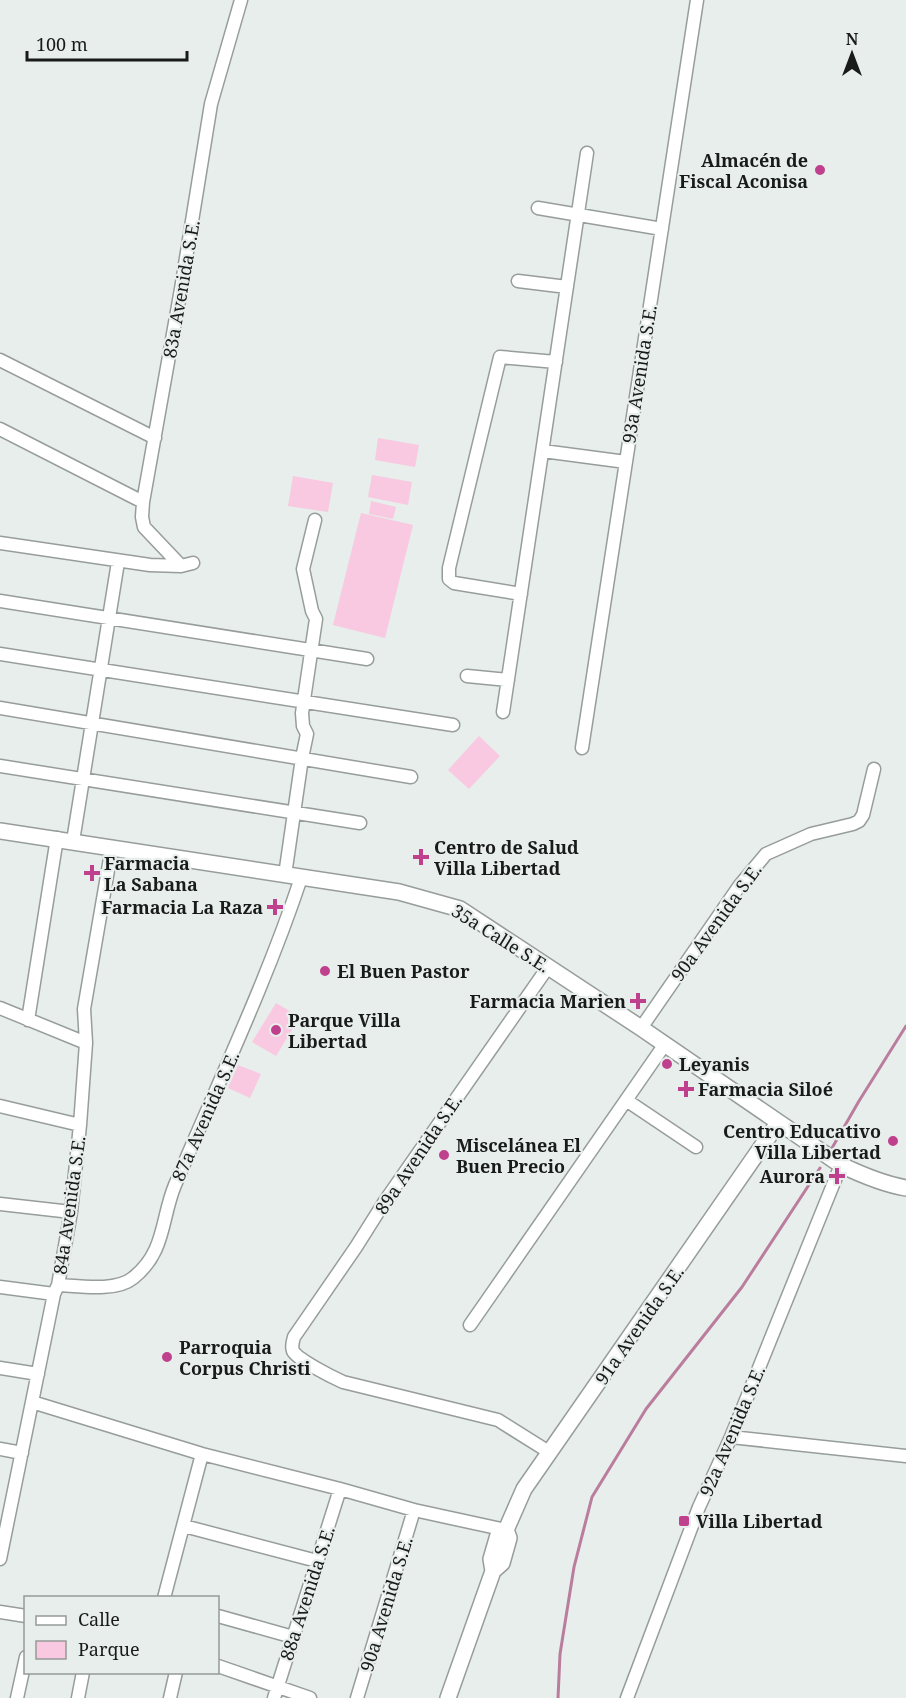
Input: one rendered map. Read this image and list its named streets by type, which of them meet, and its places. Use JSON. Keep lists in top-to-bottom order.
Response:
{
  "streets": {
    "street": [
      "83a Avenida S.E.",
      "93a Avenida S.E.",
      "90a Avenida S.E.",
      "35a Calle S.E.",
      "87a Avenida S.E.",
      "89a Avenida S.E.",
      "84a Avenida S.E.",
      "91a Avenida S.E.",
      "92a Avenida S.E.",
      "88a Avenida S.E."
    ]
  },
  "crossings": [
    ["90a Avenida S.E.", "35a Calle S.E."],
    ["35a Calle S.E.", "87a Avenida S.E."],
    ["35a Calle S.E.", "89a Avenida S.E."],
    ["35a Calle S.E.", "84a Avenida S.E."],
    ["35a Calle S.E.", "91a Avenida S.E."],
    ["35a Calle S.E.", "92a Avenida S.E."],
    ["87a Avenida S.E.", "84a Avenida S.E."],
    ["89a Avenida S.E.", "91a Avenida S.E."]
  ],
  "places": {
    "other": [
      "Almacén de Fiscal Aconisa",
      "El Buen Pastor",
      "Parque Villa Libertad",
      "Leyanis",
      "Centro Educativo Villa Libertad",
      "Miscelánea El Buen Precio",
      "Parroquia Corpus Christi"
    ],
    "health": [
      "Centro de Salud Villa Libertad",
      "Farmacia La Sabana",
      "Farmacia La Raza",
      "Farmacia Marien",
      "Farmacia Siloé",
      "Aurora"
    ],
    "transit": ["Villa Libertad"]
  },
  "legend": ["Calle", "Parque"],
  "scale_bar": "100 m",
  "north": "top"
}
